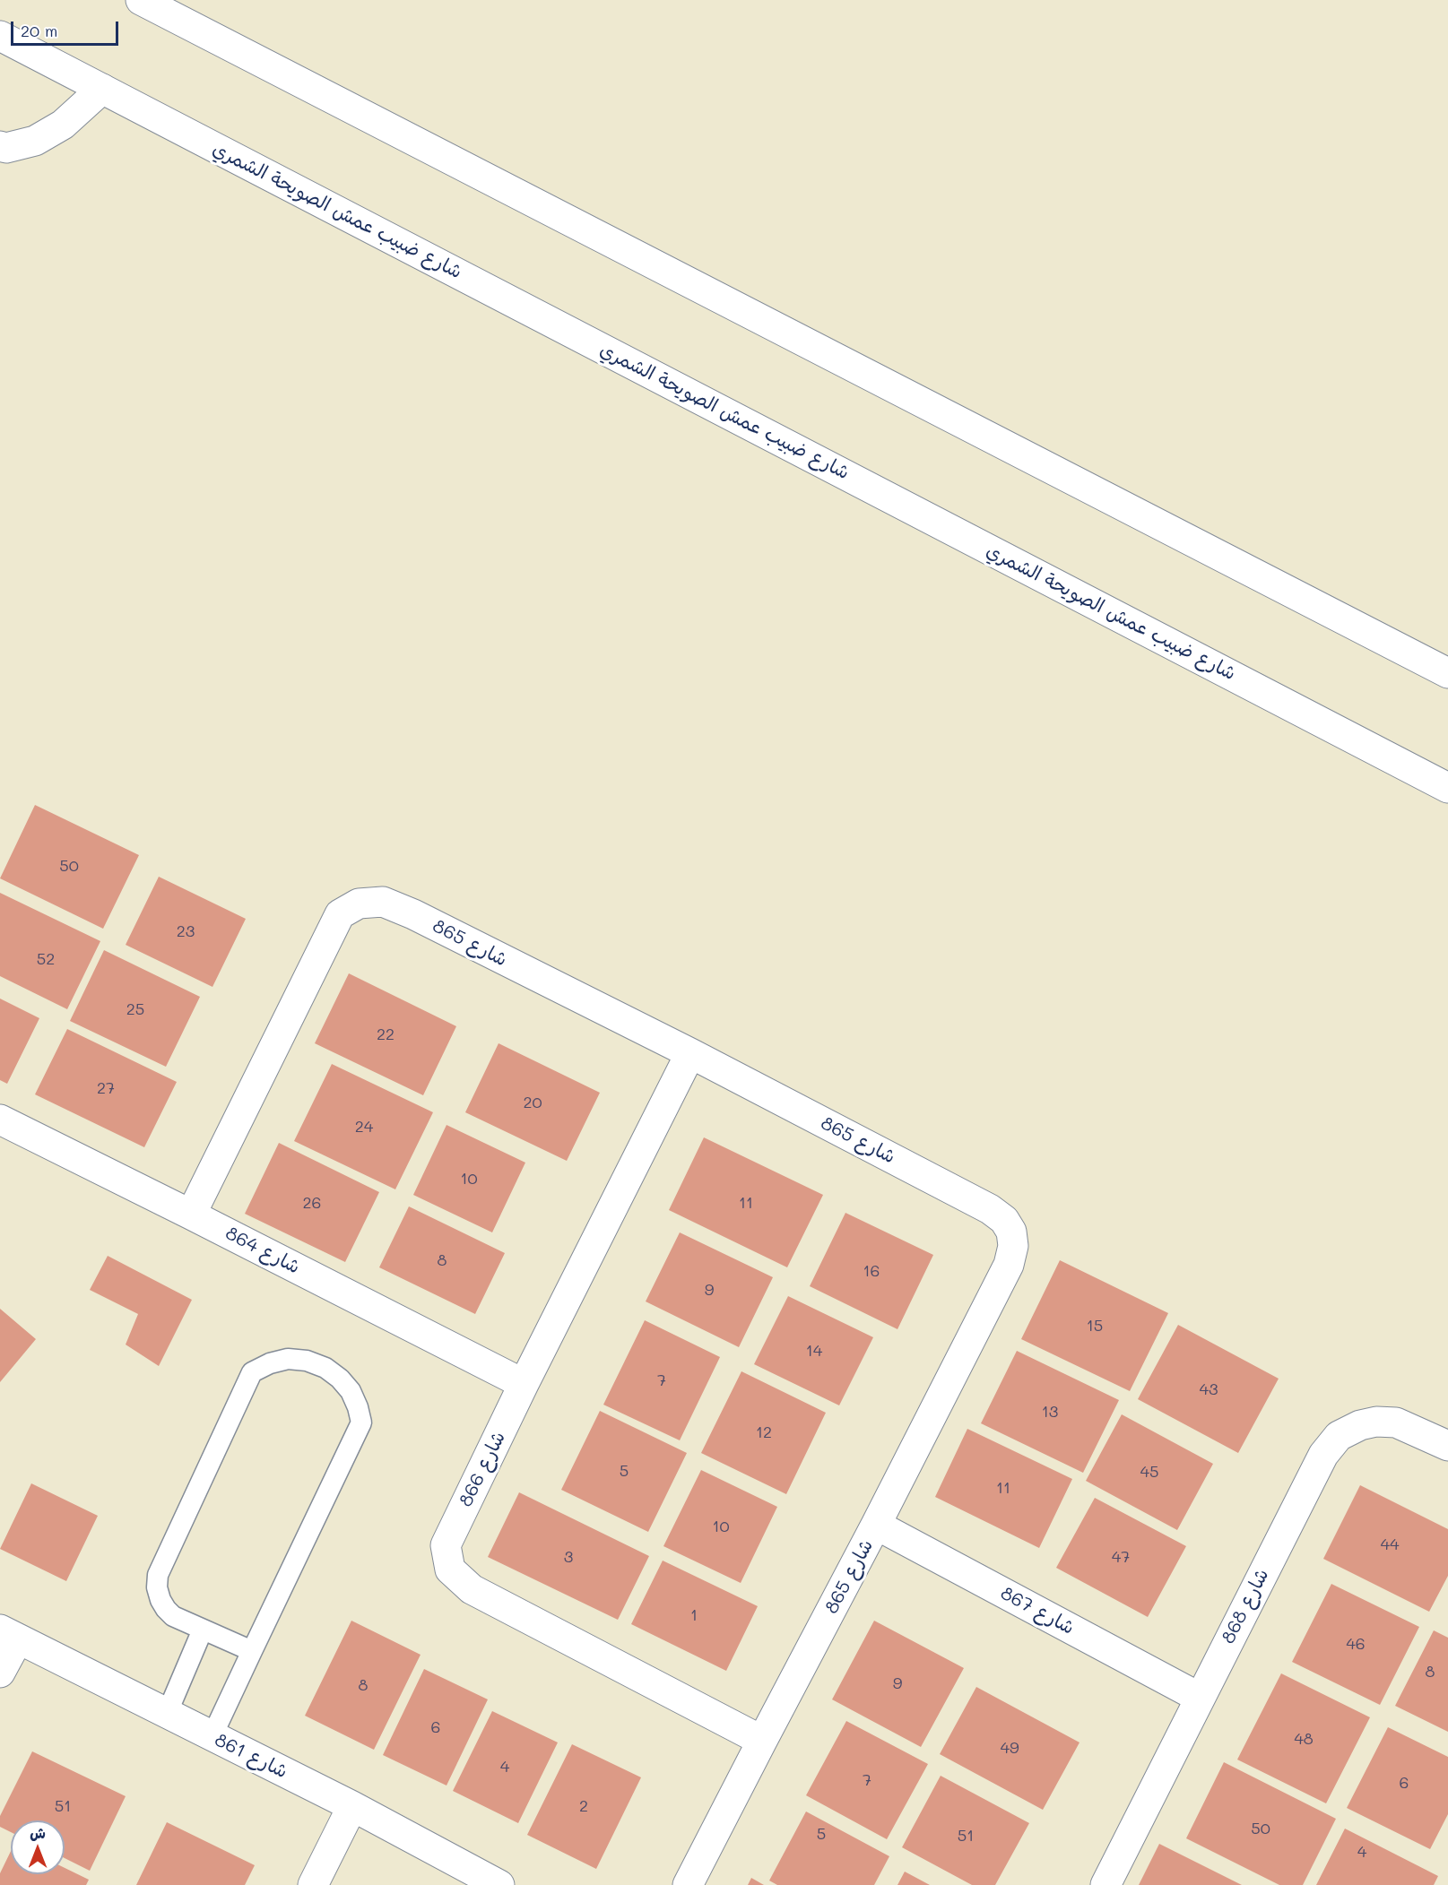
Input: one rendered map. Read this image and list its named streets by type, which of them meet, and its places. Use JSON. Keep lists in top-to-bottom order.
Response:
{
  "streets": {
    "street": [
      "شارع ضبيب عمش الصويحة الشمري",
      "شارع 865",
      "شارع 864",
      "شارع 866",
      "شارع 868",
      "شارع 867",
      "شارع 861"
    ]
  },
  "crossings": [
    ["شارع 865", "شارع 864"],
    ["شارع 865", "شارع 866"],
    ["شارع 865", "شارع 867"],
    ["شارع 864", "شارع 866"],
    ["شارع 868", "شارع 867"]
  ],
  "house_numbers": [
    "50",
    "23",
    "52",
    "25",
    "22",
    "27",
    "20",
    "24",
    "10",
    "26",
    "11",
    "8",
    "16",
    "9",
    "15",
    "14",
    "7",
    "43",
    "13",
    "12",
    "5",
    "45",
    "11",
    "10",
    "44",
    "3",
    "47",
    "1",
    "46",
    "8",
    "9",
    "8",
    "6",
    "48",
    "49",
    "4",
    "7",
    "6",
    "51",
    "2",
    "50",
    "5",
    "51",
    "4"
  ],
  "scale_bar": "20 m",
  "north": "top"
}
